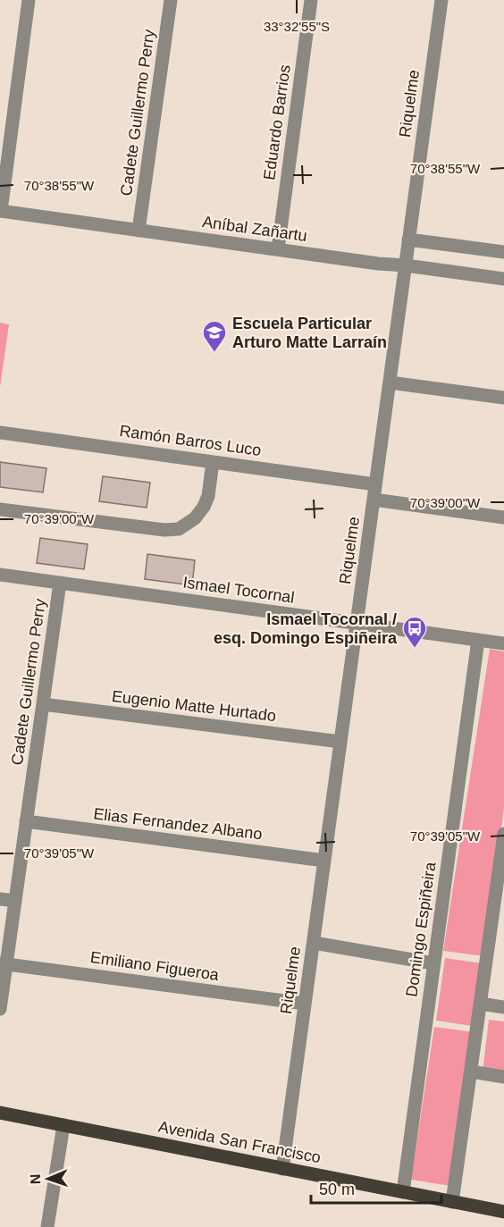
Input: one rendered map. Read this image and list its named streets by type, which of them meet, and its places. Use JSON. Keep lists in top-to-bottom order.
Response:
{
  "streets": {
    "main road": ["Avenida San Francisco"],
    "street": [
      "Riquelme",
      "Cadete Guillermo Perry",
      "Eduardo Barrios",
      "Aníbal Zañartu",
      "Ramón Barros Luco",
      "Ismael Tocornal",
      "Eugenio Matte Hurtado",
      "Elias Fernandez Albano",
      "Domingo Espiñeira",
      "Emiliano Figueroa"
    ]
  },
  "crossings": [
    ["Riquelme", "Aníbal Zañartu"],
    ["Riquelme", "Ramón Barros Luco"],
    ["Riquelme", "Ismael Tocornal"],
    ["Riquelme", "Eugenio Matte Hurtado"],
    ["Riquelme", "Elias Fernandez Albano"],
    ["Riquelme", "Emiliano Figueroa"],
    ["Riquelme", "Avenida San Francisco"],
    ["Cadete Guillermo Perry", "Aníbal Zañartu"],
    ["Cadete Guillermo Perry", "Ismael Tocornal"],
    ["Cadete Guillermo Perry", "Eugenio Matte Hurtado"],
    ["Cadete Guillermo Perry", "Elias Fernandez Albano"],
    ["Cadete Guillermo Perry", "Emiliano Figueroa"],
    ["Eduardo Barrios", "Aníbal Zañartu"],
    ["Ismael Tocornal", "Domingo Espiñeira"],
    ["Domingo Espiñeira", "Avenida San Francisco"]
  ],
  "places": {
    "school or university": ["Escuela Particular Arturo Matte Larraín"],
    "bus stop": ["Ismael Tocornal / esq. Domingo Espiñeira"]
  },
  "scale_bar": "50 m",
  "north": "left",
  "coordinates": [
    "33°32'55\"S",
    "70°38'55\"W",
    "70°39'00\"W",
    "70°39'05\"W"
  ]
}
